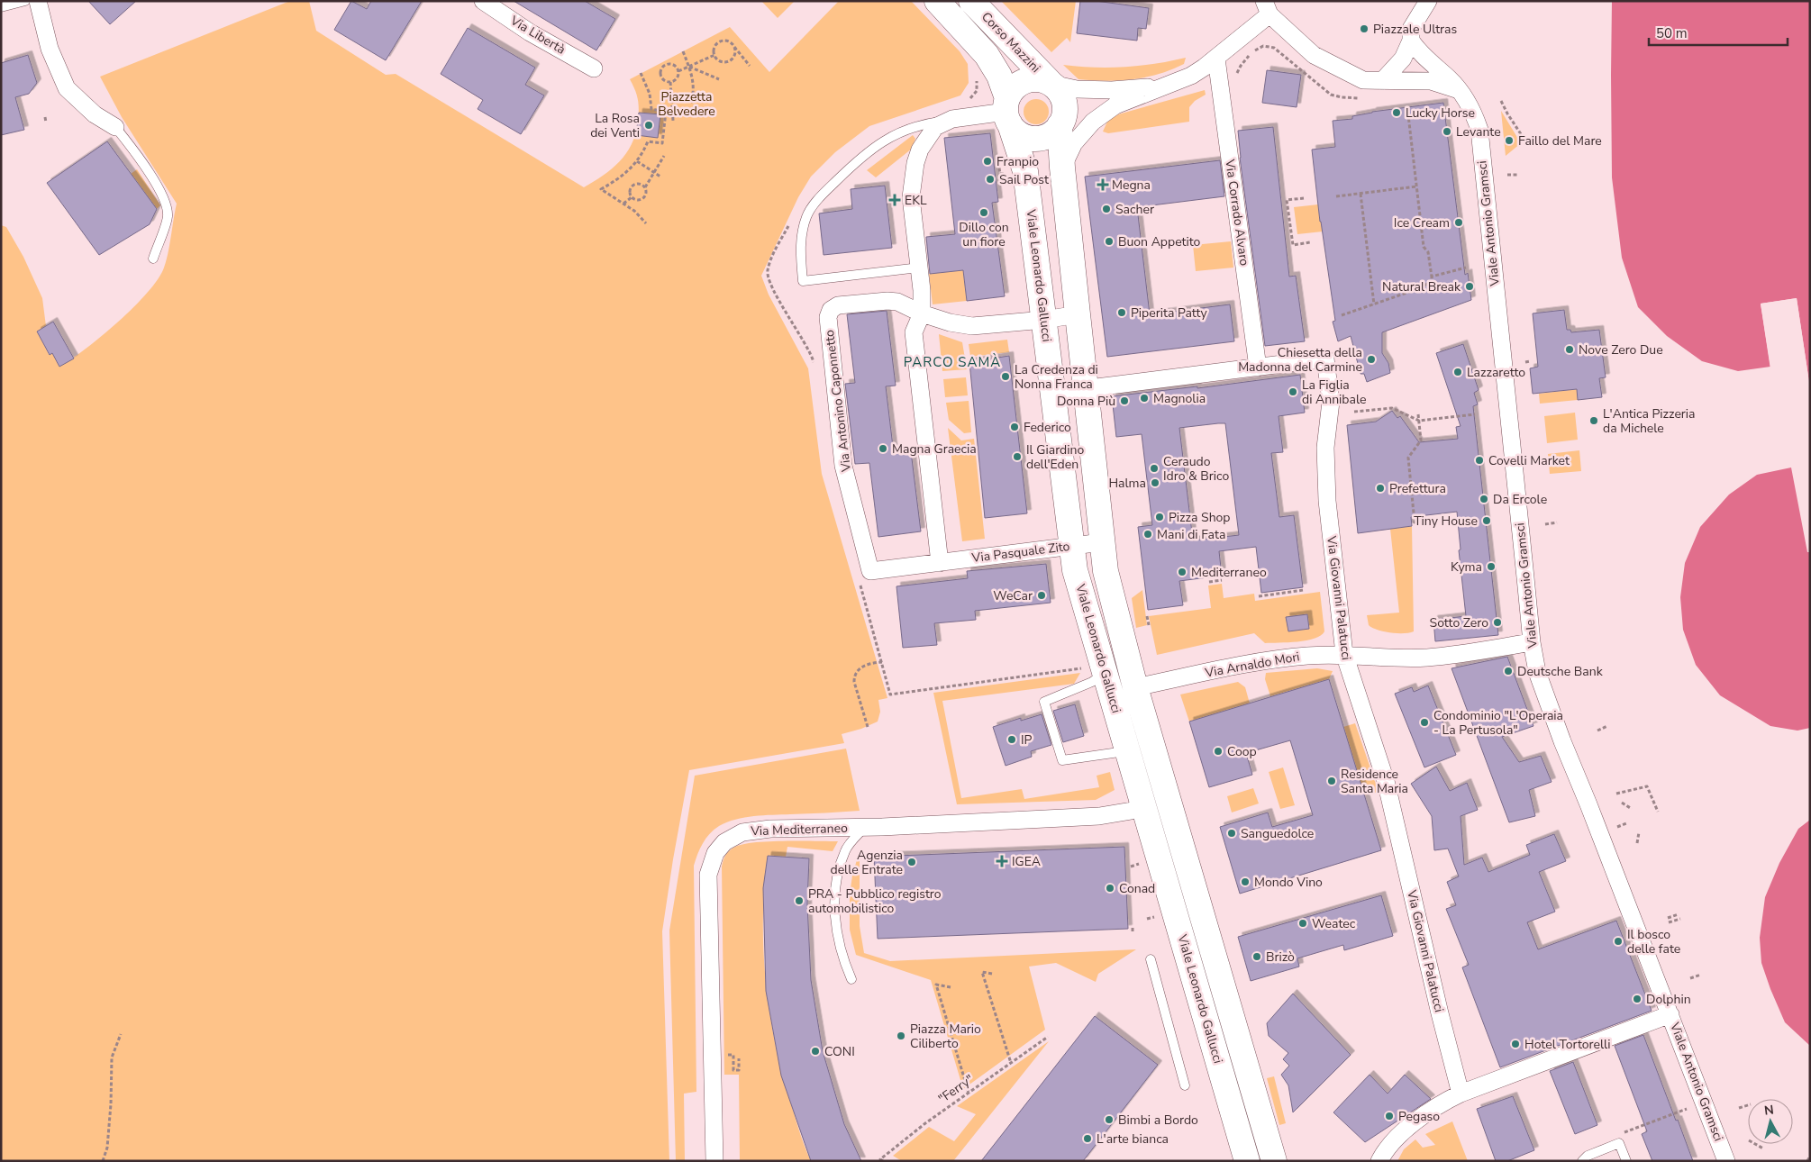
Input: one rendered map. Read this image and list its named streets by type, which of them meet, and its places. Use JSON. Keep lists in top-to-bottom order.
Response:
{
  "streets": {
    "street": [
      "Via Libertà",
      "Corso Mazzini",
      "Via Corrado Alvaro",
      "Viale Antonio Gramsci",
      "Viale Leonardo Gallucci",
      "Via Antonino Caponnetto",
      "Via Pasquale Zito",
      "Via Giovanni Palatucci",
      "Via Arnaldo Mori",
      "Via Mediterraneo"
    ],
    "path": ["\"Ferry\""]
  },
  "crossings": [
    ["Corso Mazzini", "Viale Leonardo Gallucci"],
    ["Via Corrado Alvaro", "Via Giovanni Palatucci"],
    ["Viale Antonio Gramsci", "Via Arnaldo Mori"],
    ["Viale Leonardo Gallucci", "Via Pasquale Zito"],
    ["Viale Leonardo Gallucci", "Via Arnaldo Mori"],
    ["Viale Leonardo Gallucci", "Via Mediterraneo"],
    ["Via Antonino Caponnetto", "Via Pasquale Zito"],
    ["Via Giovanni Palatucci", "Via Arnaldo Mori"]
  ],
  "districts": ["PARCO SAMÀ"],
  "parks": ["Piazzetta Belvedere"],
  "places": {
    "other": [
      "Piazzale Ultras",
      "Lucky Horse",
      "La Rosa dei Venti",
      "Levante",
      "Faillo del Mare",
      "Franpio",
      "Sail Post",
      "Sacher",
      "Dillo con un fiore",
      "Ice Cream",
      "Buon Appetito",
      "Natural Break",
      "Piperita Patty",
      "Nove Zero Due",
      "Chiesetta della Madonna del Carmine",
      "Lazzaretto",
      "La Credenza di Nonna Franca",
      "La Figlia di Annibale",
      "Magnolia",
      "Donna Più",
      "L'Antica Pizzeria da Michele",
      "Federico",
      "Magna Graecia",
      "Il Giardino dell'Eden",
      "Covelli Market",
      "Ceraudo Idro & Brico",
      "Halma",
      "Prefettura",
      "Da Ercole",
      "Pizza Shop",
      "Tiny House",
      "Mani di Fata",
      "Kyma",
      "Mediterraneo",
      "WeCar",
      "Sotto Zero",
      "Deutsche Bank",
      "Condominio \"L'Operaia - La Pertusola\"",
      "IP",
      "Coop",
      "Residence Santa Maria",
      "Sanguedolce",
      "Agenzia delle Entrate",
      "Mondo Vino",
      "Conad",
      "PRA - Pubblico registro automobilistico",
      "Weatec",
      "Il bosco delle fate",
      "Brizò",
      "Dolphin",
      "Piazza Mario Ciliberto",
      "Hotel Tortorelli",
      "CONI",
      "Pegaso",
      "Bimbi a Bordo",
      "L'arte bianca"
    ],
    "health": ["Megna", "EKL", "IGEA"]
  },
  "scale_bar": "50 m",
  "north": "top"
}
